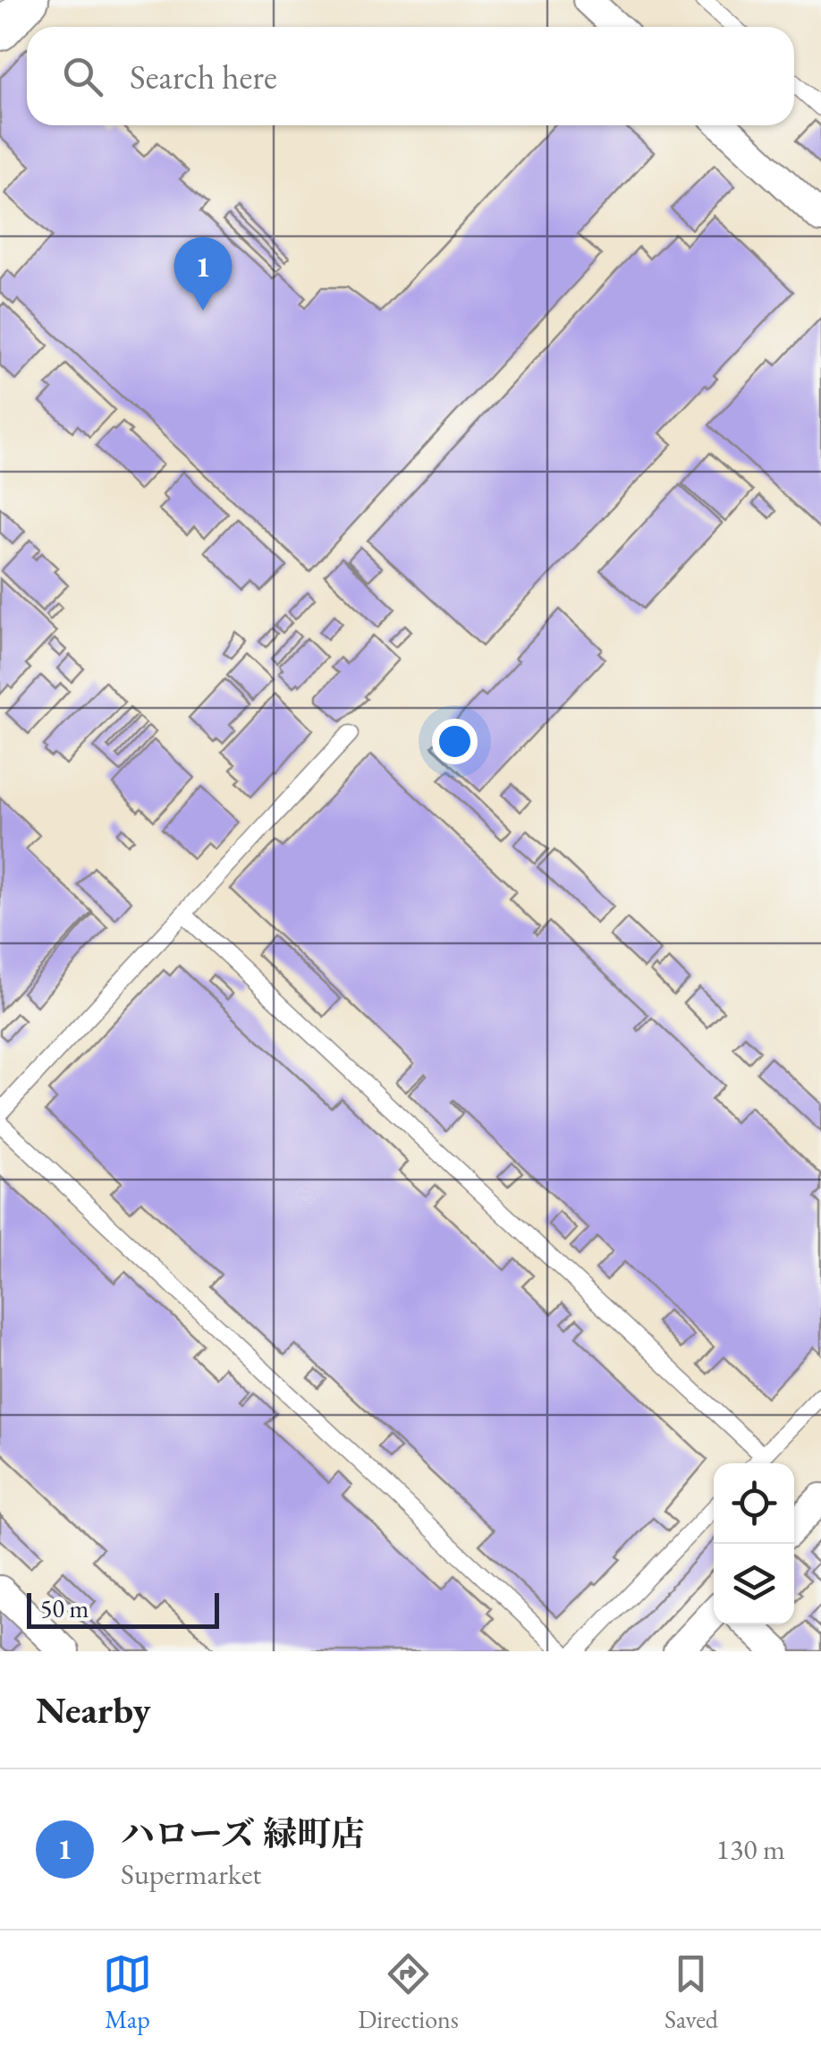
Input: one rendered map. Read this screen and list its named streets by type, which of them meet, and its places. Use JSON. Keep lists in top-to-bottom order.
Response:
{
  "scale_bar": "50 m",
  "page": {
    "search": "Search here",
    "pins": "1",
    "scale": "50 m",
    "heading": "Nearby",
    "list": [
      {
        "mark": "1",
        "name": "ハローズ 緑町店",
        "note": "Supermarket",
        "value": "130 m"
      }
    ],
    "nav": ["Map", "Directions", "Saved"]
  }
}
